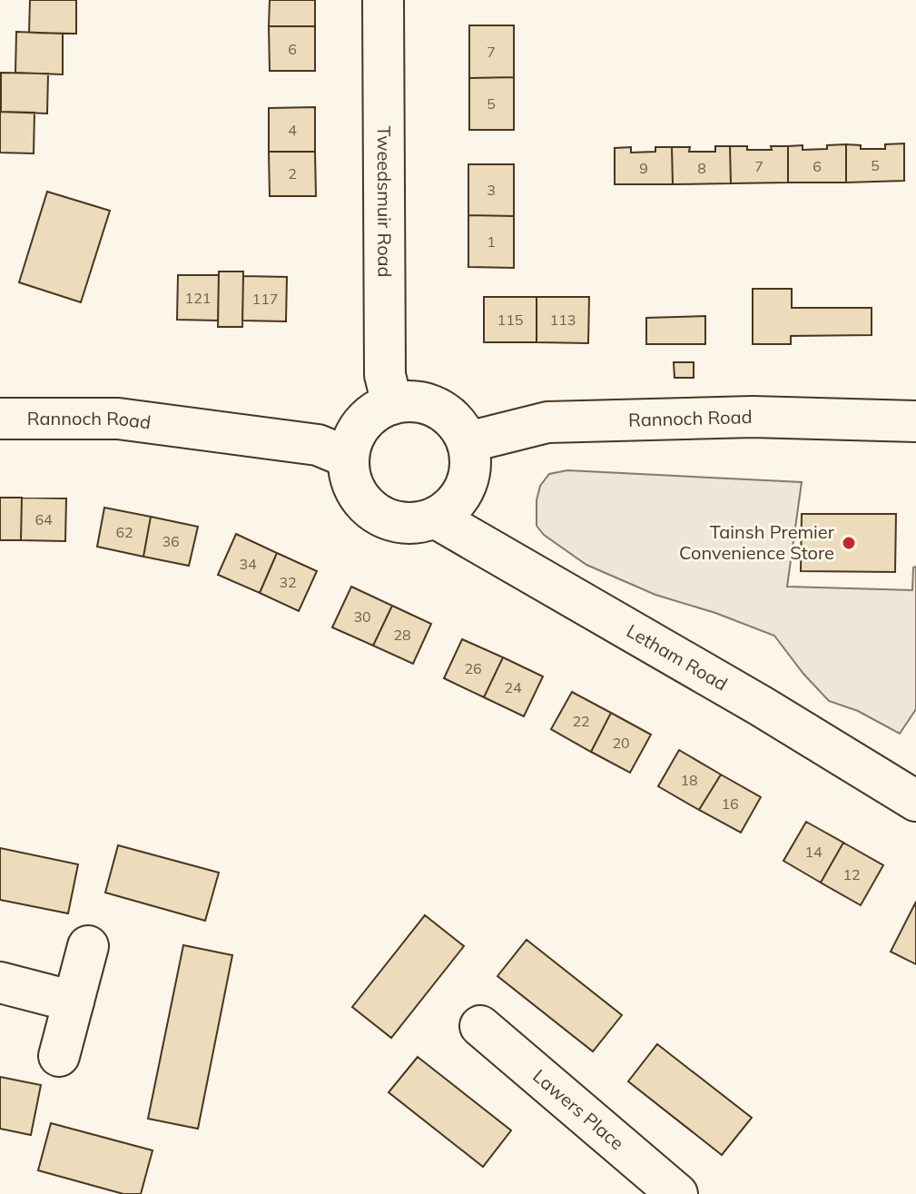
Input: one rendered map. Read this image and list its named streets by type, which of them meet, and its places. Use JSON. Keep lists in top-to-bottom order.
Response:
{
  "streets": {
    "street": [
      "Tweedsmuir Road",
      "Rannoch Road",
      "Letham Road",
      "Lawers Place"
    ]
  },
  "crossings": [
    ["Tweedsmuir Road", "Rannoch Road"],
    ["Tweedsmuir Road", "Letham Road"],
    ["Rannoch Road", "Letham Road"]
  ],
  "places": ["Tainsh Premier Convenience Store"],
  "house_numbers": [
    "6",
    "7",
    "5",
    "4",
    "5",
    "7",
    "6",
    "9",
    "8",
    "2",
    "3",
    "1",
    "121",
    "117",
    "115",
    "113",
    "64",
    "62",
    "36",
    "34",
    "32",
    "30",
    "28",
    "26",
    "24",
    "22",
    "20",
    "18",
    "16",
    "14",
    "12"
  ]
}
